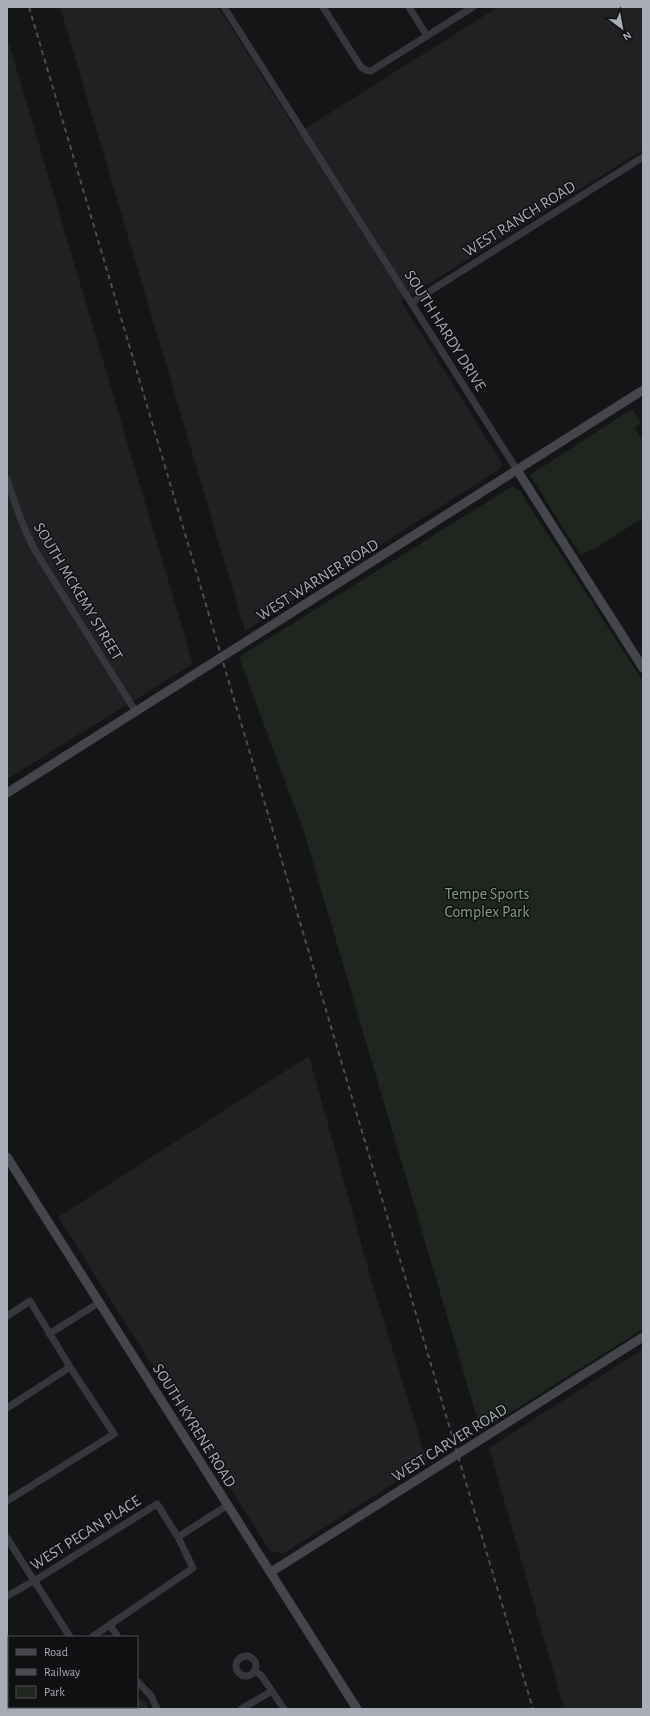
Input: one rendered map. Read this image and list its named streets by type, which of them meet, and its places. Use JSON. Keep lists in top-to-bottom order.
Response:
{
  "streets": {
    "main road": [
      "SOUTH HARDY DRIVE",
      "WEST WARNER ROAD",
      "SOUTH KYRENE ROAD",
      "WEST CARVER ROAD"
    ],
    "street": ["WEST RANCH ROAD", "SOUTH MCKEMY STREET", "WEST PECAN PLACE"]
  },
  "crossings": [
    ["WEST RANCH ROAD", "SOUTH HARDY DRIVE"],
    ["SOUTH HARDY DRIVE", "WEST WARNER ROAD"],
    ["WEST WARNER ROAD", "SOUTH MCKEMY STREET"],
    ["SOUTH KYRENE ROAD", "WEST CARVER ROAD"]
  ],
  "parks": ["Tempe Sports Complex Park"],
  "legend": ["Road", "Railway", "Park"],
  "north": "bottom right"
}
